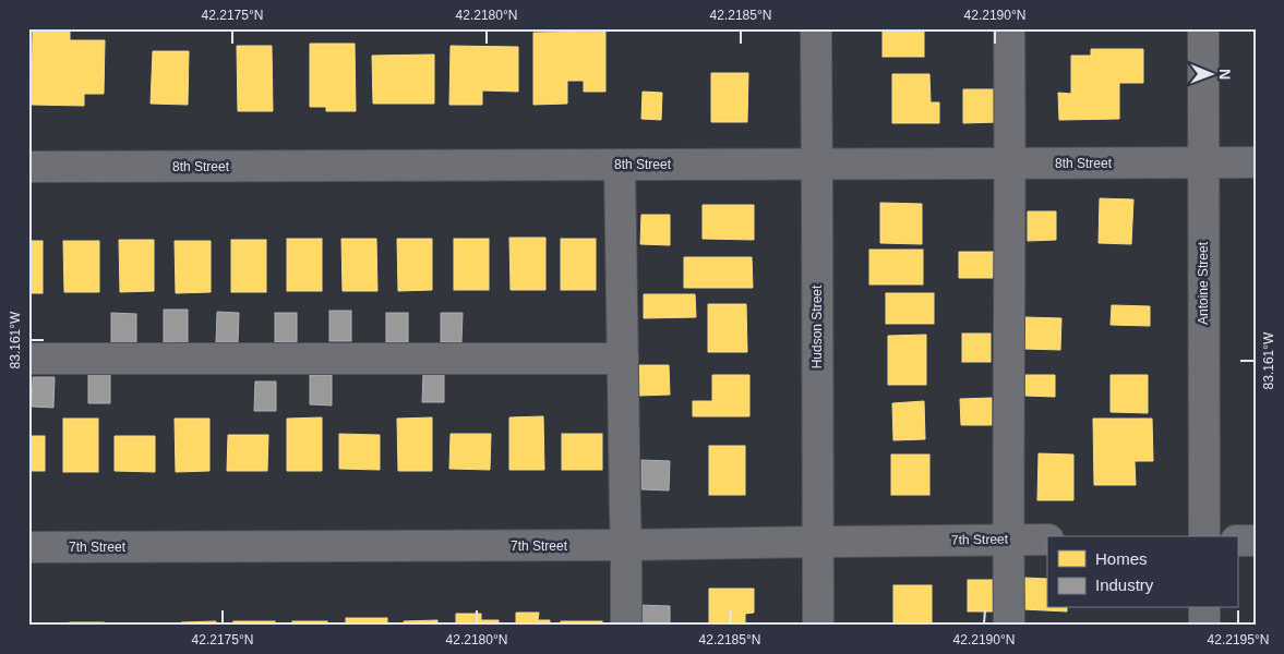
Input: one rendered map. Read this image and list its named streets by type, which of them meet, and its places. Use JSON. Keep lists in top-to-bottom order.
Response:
{
  "streets": {
    "street": [
      "8th Street",
      "Antoine Street",
      "Hudson Street",
      "7th Street"
    ]
  },
  "crossings": [
    ["8th Street", "Antoine Street"],
    ["8th Street", "Hudson Street"],
    ["Hudson Street", "7th Street"]
  ],
  "legend": ["Homes", "Industry"],
  "north": "right",
  "coordinates": [
    "42.2175°N",
    "42.2180°N",
    "42.2185°N",
    "42.2190°N",
    "83.161°W",
    "42.2195°N"
  ]
}
